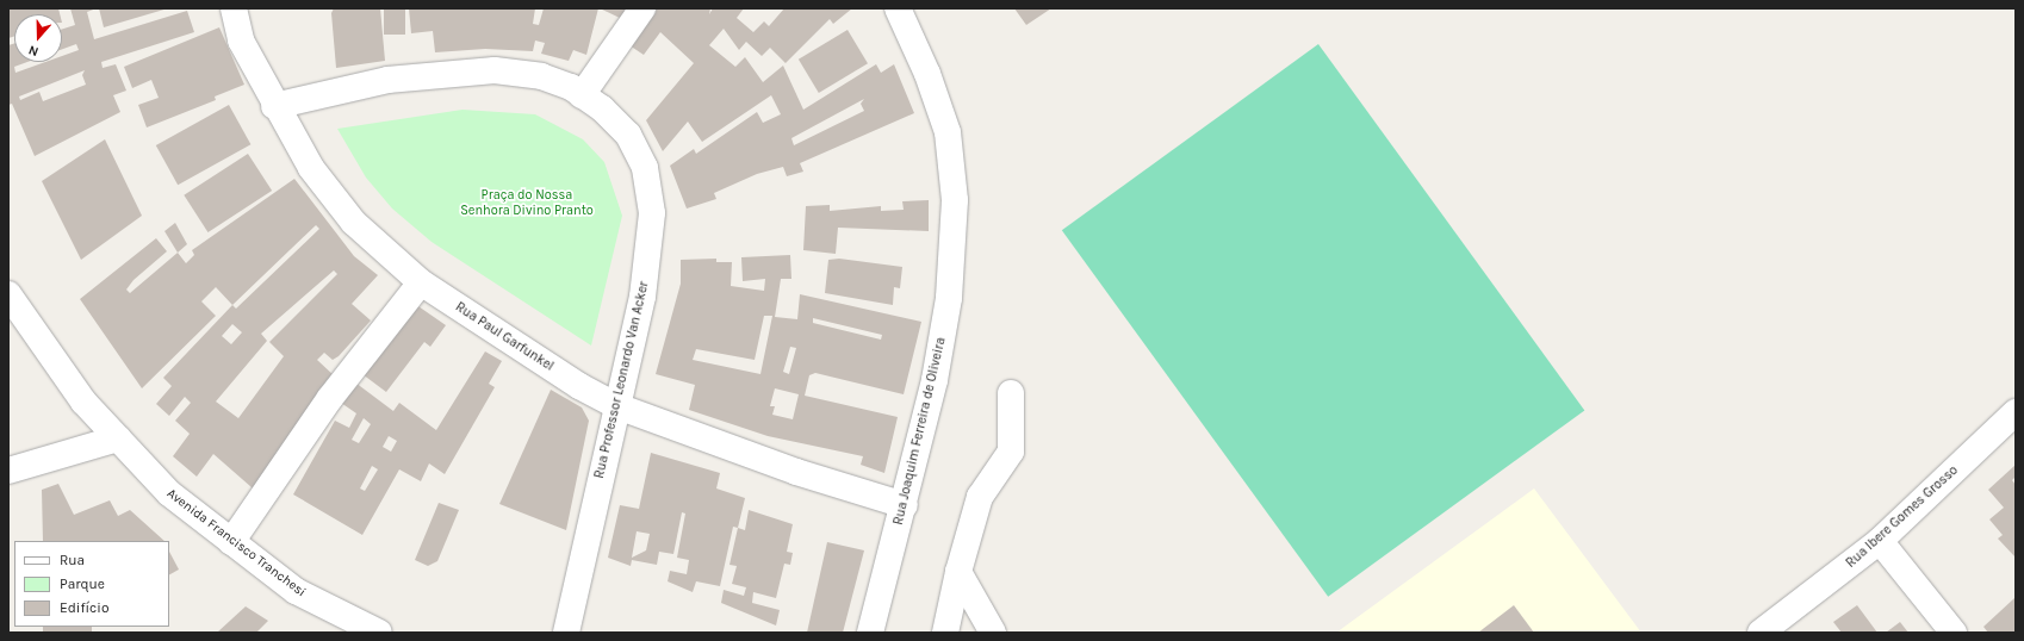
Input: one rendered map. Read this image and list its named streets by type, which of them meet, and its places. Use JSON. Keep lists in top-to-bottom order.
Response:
{
  "streets": {
    "street": [
      "Rua Paul Garfunkel",
      "Rua Professor Leonardo Van Acker",
      "Rua Joaquim Ferreira de Oliveira",
      "Rua Ibere Gomes Grosso",
      "Avenida Francisco Tranchesi"
    ]
  },
  "crossings": [
    ["Rua Paul Garfunkel", "Rua Professor Leonardo Van Acker"],
    ["Rua Paul Garfunkel", "Rua Joaquim Ferreira de Oliveira"]
  ],
  "parks": ["Praça do Nossa Senhora Divino Pranto"],
  "legend": ["Rua", "Parque", "Edifício"],
  "north": "bottom"
}
